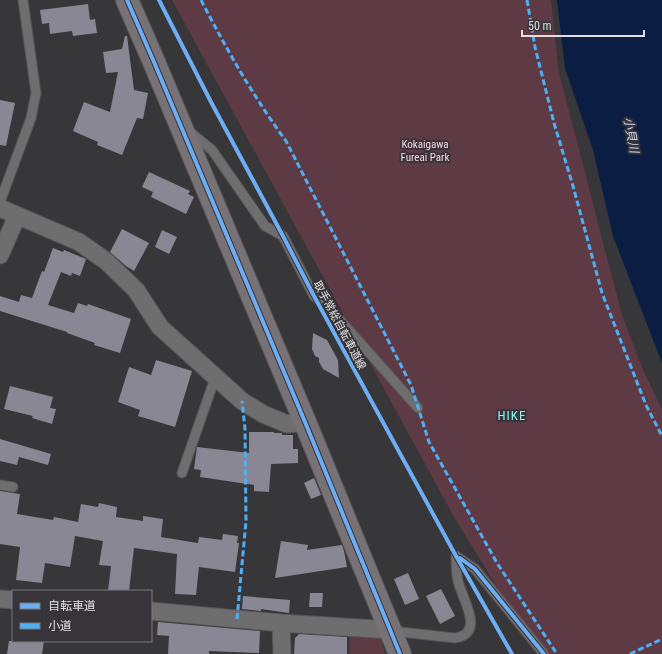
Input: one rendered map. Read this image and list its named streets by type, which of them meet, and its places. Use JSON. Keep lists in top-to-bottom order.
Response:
{
  "streets": {
    "lane": ["取手常総自転車道線"]
  },
  "districts": ["HIKE"],
  "water": ["小貝川"],
  "parks": ["Kokaigawa Fureai Park"],
  "legend": ["自転車道", "小道"],
  "scale_bar": "50 m"
}
